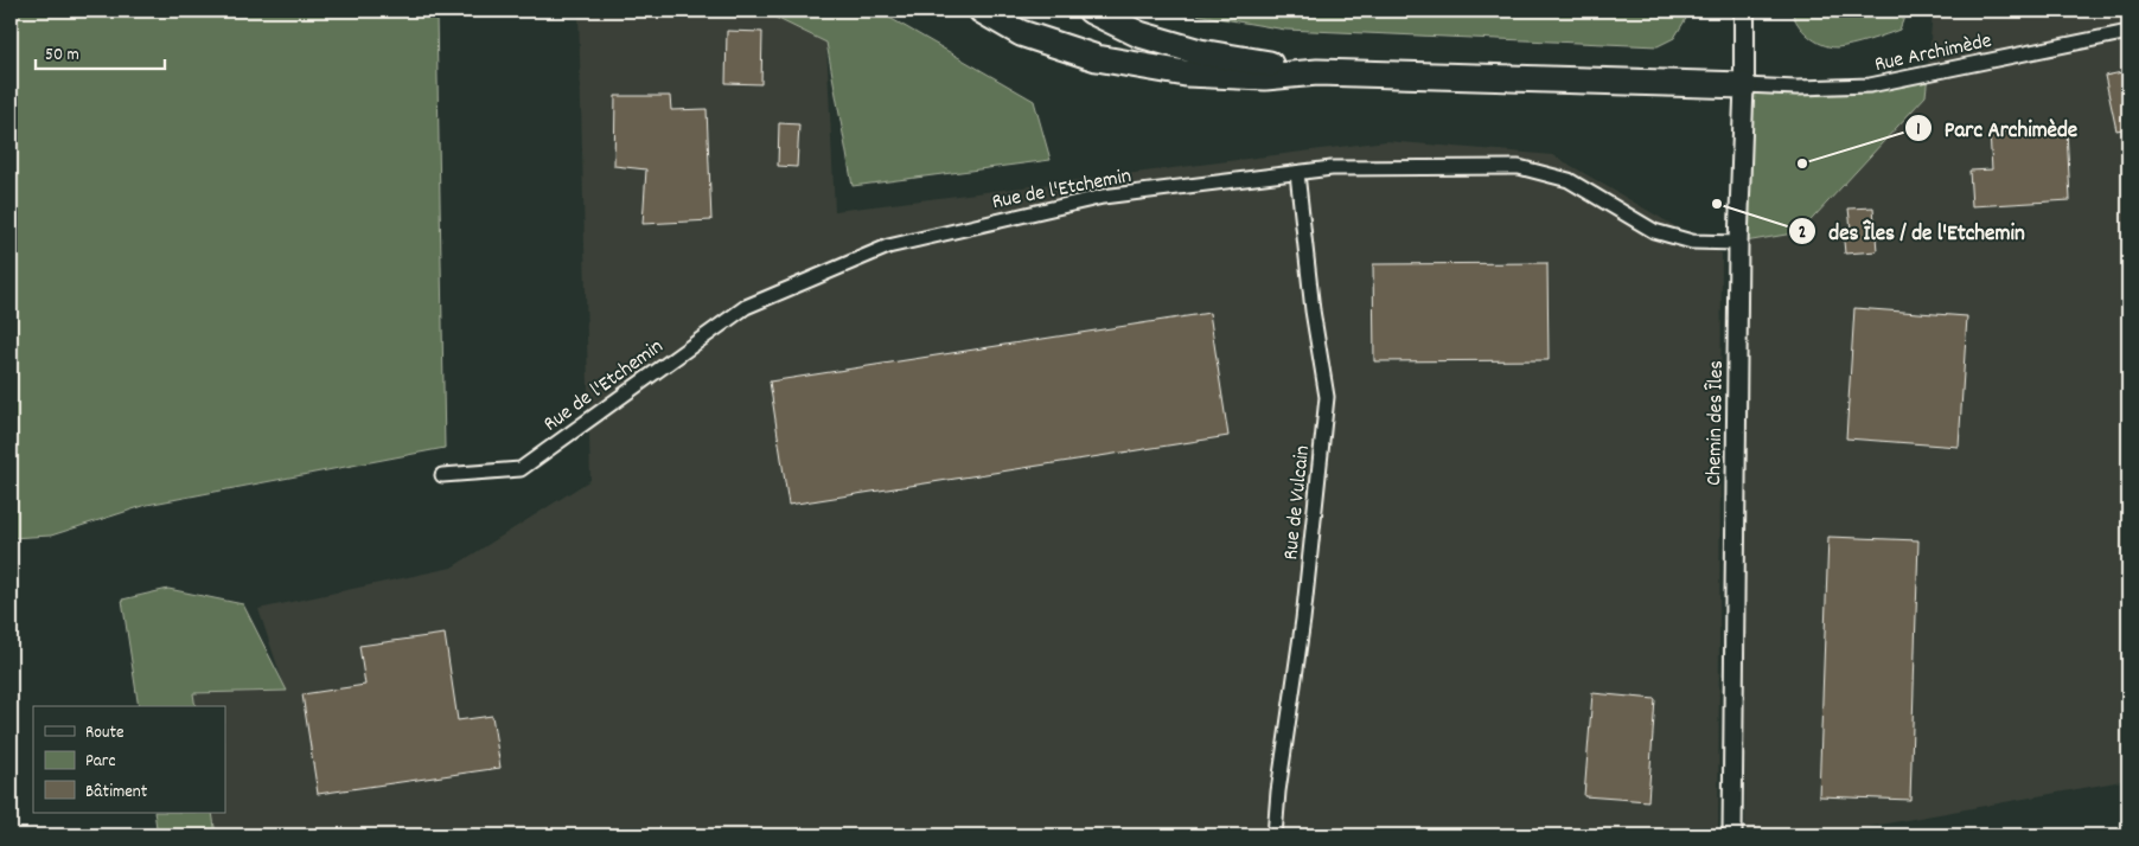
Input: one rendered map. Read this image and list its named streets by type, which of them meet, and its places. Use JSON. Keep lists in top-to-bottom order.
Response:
{
  "streets": {
    "main road": ["Chemin des Îles"],
    "street": ["Rue Archimède", "Rue de l'Etchemin", "Rue de Vulcain"]
  },
  "crossings": [
    ["Rue Archimède", "Chemin des Îles"],
    ["Rue de l'Etchemin", "Chemin des Îles"],
    ["Rue de l'Etchemin", "Rue de Vulcain"]
  ],
  "places": ["Parc Archimède", "des Îles / de l'Etchemin"],
  "legend": ["Route", "Parc", "Bâtiment"],
  "scale_bar": "50 m"
}
